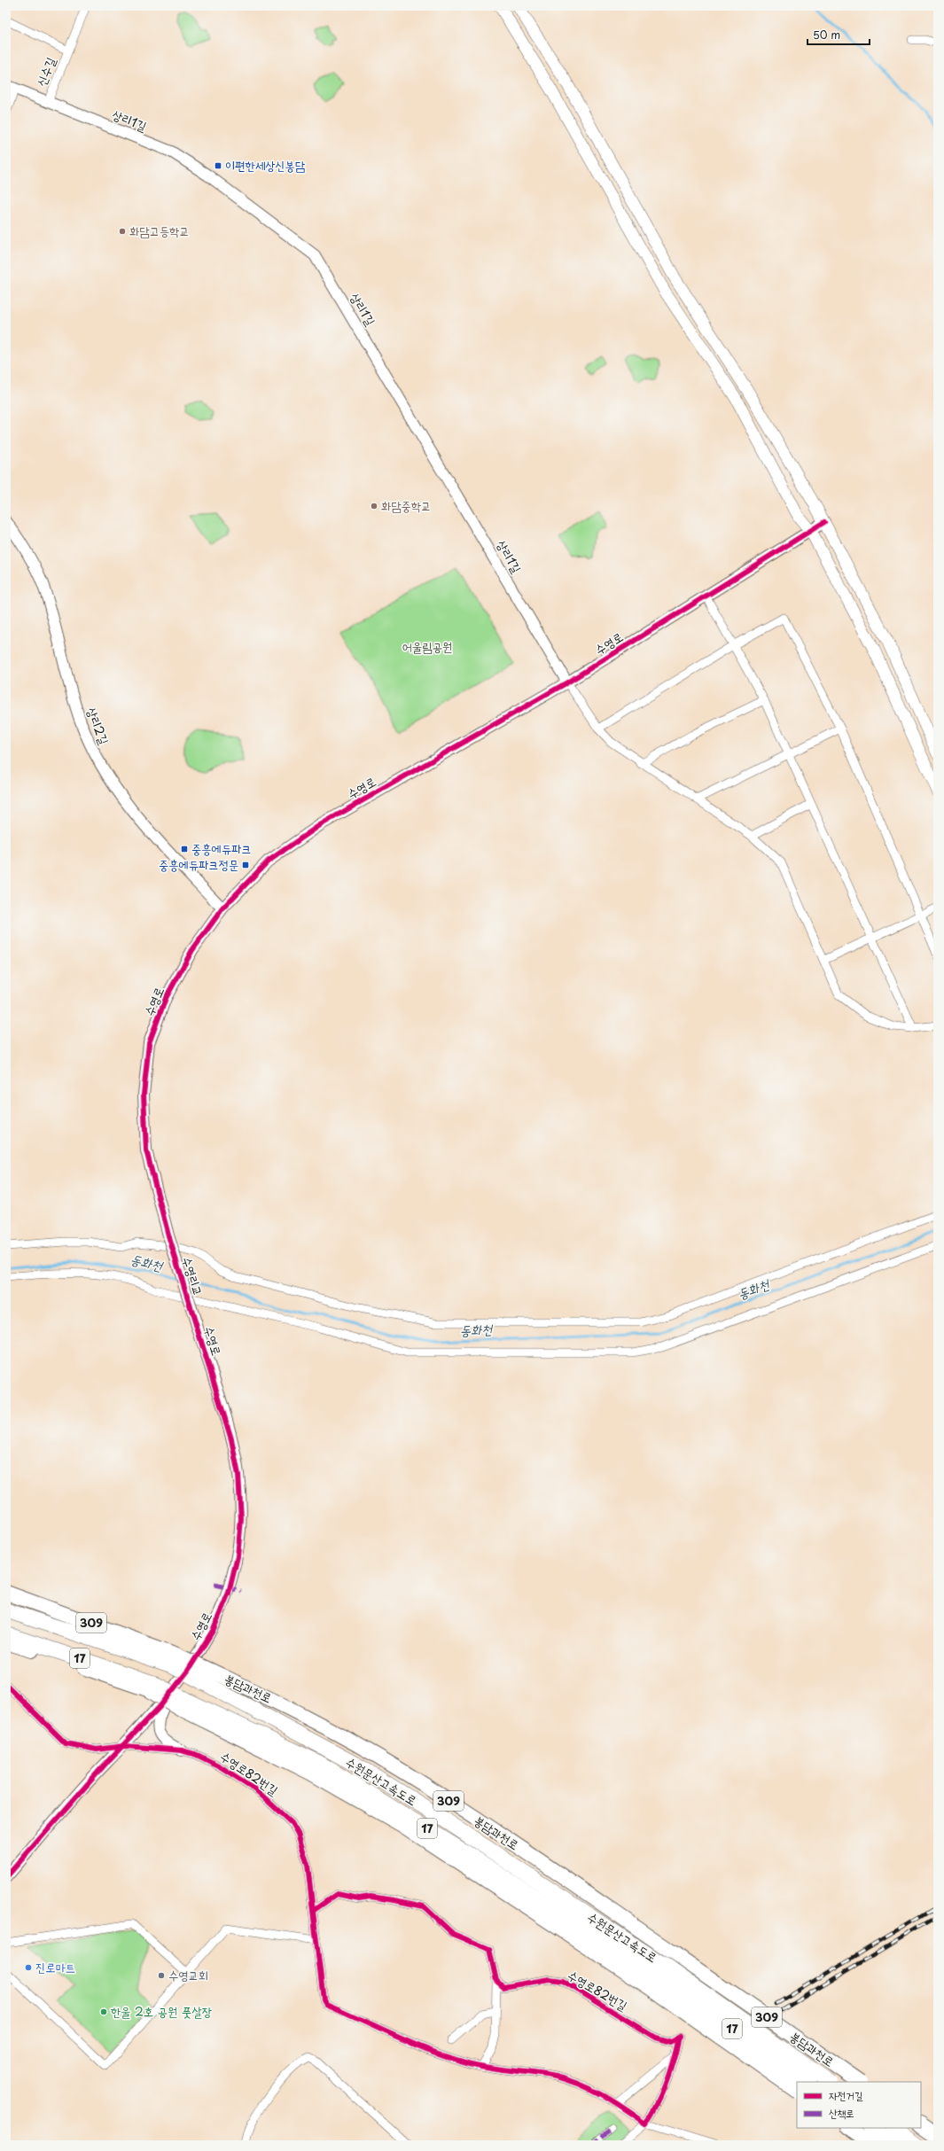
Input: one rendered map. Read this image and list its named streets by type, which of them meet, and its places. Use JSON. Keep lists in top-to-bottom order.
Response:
{
  "streets": {
    "highway": [
      "309",
      "17",
      "봉담과천로",
      "수원문산고속도로"
    ],
    "street": [
      "신수길",
      "상리1길",
      "수영로",
      "상리2길",
      "수영리교",
      "수영로82번길"
    ]
  },
  "crossings": [
    ["신수길", "상리1길"],
    ["상리1길", "수영로"],
    ["수영로", "상리2길"],
    ["수영로", "수영리교"],
    ["수영로", "수영로82번길"],
    ["309", "수원문산고속도로"],
    ["봉담과천로", "수원문산고속도로"]
  ],
  "water": ["동화천"],
  "parks": ["어울림공원"],
  "places": {
    "transit": ["이편한세상신봉담", "중흥에듀파크", "중흥에듀파크정문"],
    "other": [
      "화담고등학교",
      "화담중학교",
      "진로마트",
      "수영교회",
      "한울 2호 공원 풋살장"
    ]
  },
  "legend": ["자전거길", "산책로"],
  "scale_bar": "50 m"
}
